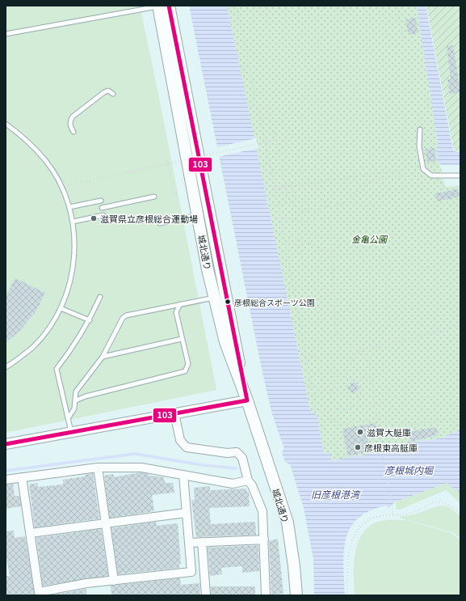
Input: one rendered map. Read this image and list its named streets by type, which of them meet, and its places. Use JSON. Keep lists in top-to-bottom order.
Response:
{
  "streets": {
    "main road": ["城北通り"]
  },
  "water": ["彦根城内堀", "旧彦根港湾"],
  "parks": ["金亀公園"],
  "places": [
    "滋賀県立彦根総合運動場",
    "彦根総合スポーツ公園",
    "滋賀大艇庫",
    "彦根東高艇庫"
  ],
  "lines": ["transit line 103"]
}
